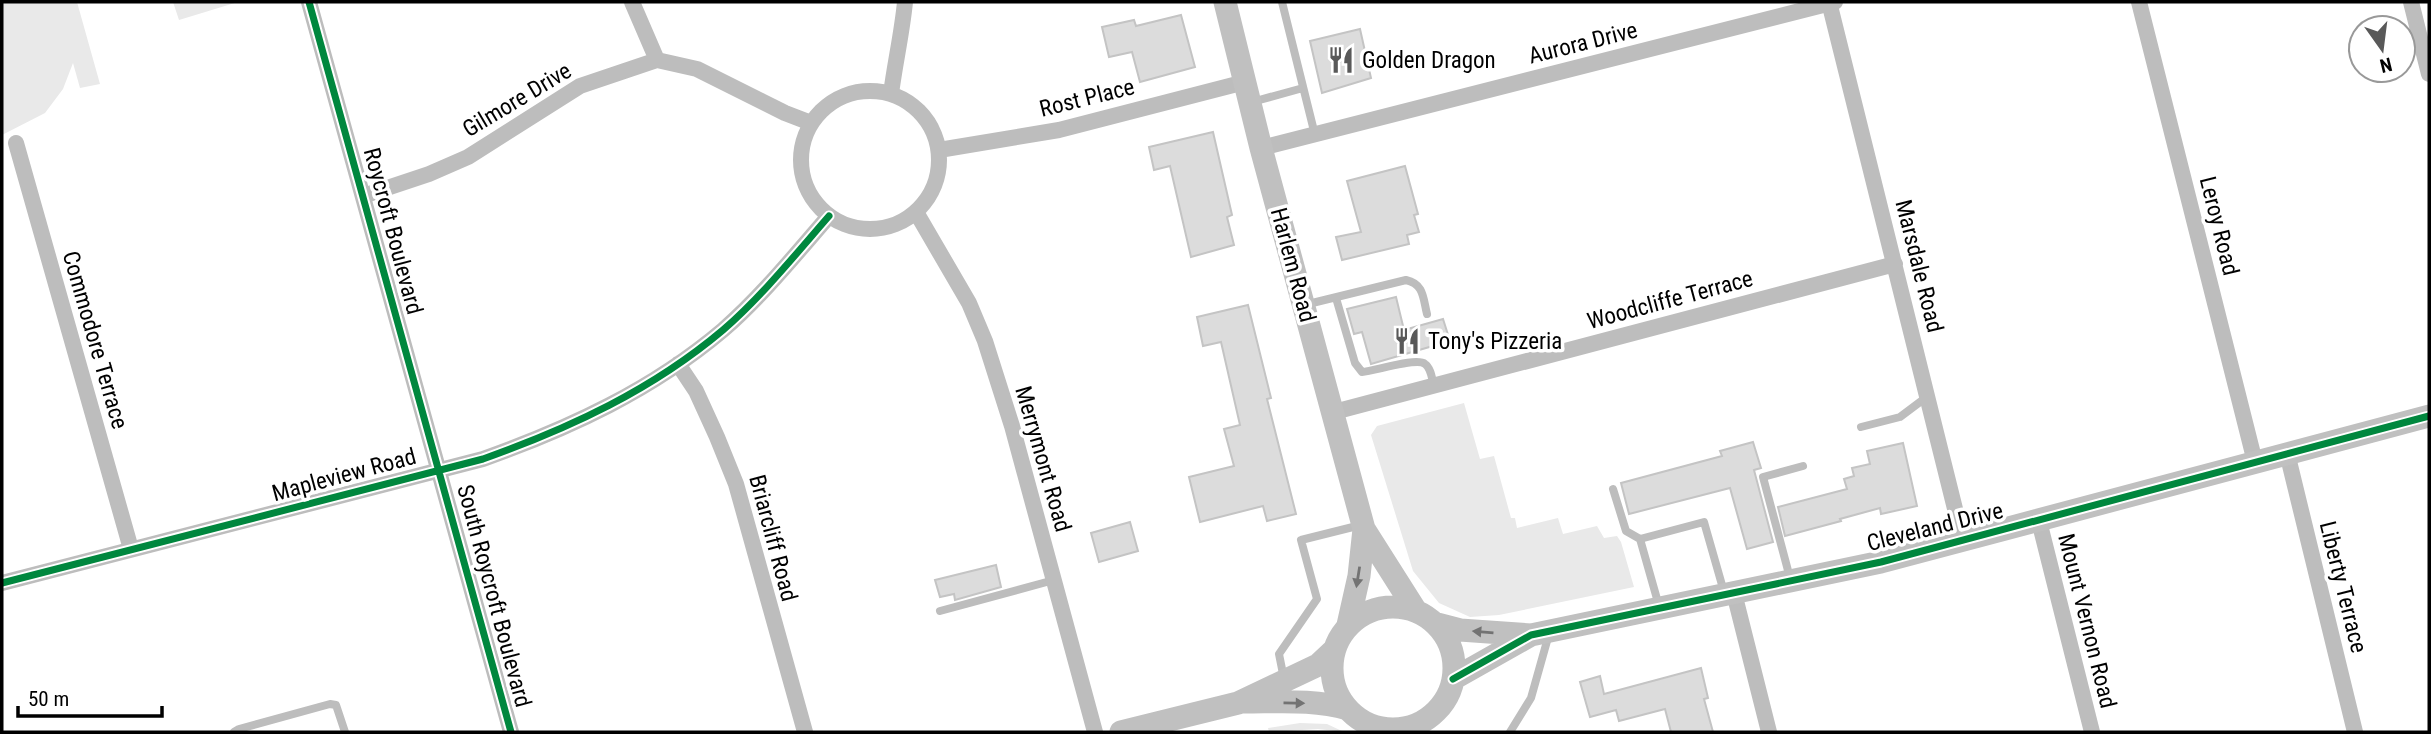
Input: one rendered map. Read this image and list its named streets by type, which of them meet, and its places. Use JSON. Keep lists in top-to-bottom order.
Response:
{
  "streets": {
    "street": [
      "Aurora Drive",
      "Rost Place",
      "Gilmore Drive",
      "Leroy Road",
      "Roycroft Boulevard",
      "Harlem Road",
      "Marsdale Road",
      "Woodcliffe Terrace",
      "Commodore Terrace",
      "Merrymont Road",
      "Mapleview Road",
      "Cleveland Drive",
      "Briarcliff Road",
      "Liberty Terrace",
      "South Roycroft Boulevard",
      "Mount Vernon Road"
    ]
  },
  "crossings": [
    ["Aurora Drive", "Harlem Road"],
    ["Aurora Drive", "Marsdale Road"],
    ["Rost Place", "Harlem Road"],
    ["Rost Place", "Merrymont Road"],
    ["Rost Place", "Mapleview Road"],
    ["Gilmore Drive", "Roycroft Boulevard"],
    ["Leroy Road", "Cleveland Drive"],
    ["Roycroft Boulevard", "Mapleview Road"],
    ["Roycroft Boulevard", "South Roycroft Boulevard"],
    ["Harlem Road", "Woodcliffe Terrace"],
    ["Harlem Road", "Cleveland Drive"],
    ["Marsdale Road", "Woodcliffe Terrace"],
    ["Marsdale Road", "Cleveland Drive"],
    ["Commodore Terrace", "Mapleview Road"],
    ["Merrymont Road", "Mapleview Road"],
    ["Mapleview Road", "Briarcliff Road"],
    ["Mapleview Road", "South Roycroft Boulevard"],
    ["Cleveland Drive", "Liberty Terrace"],
    ["Cleveland Drive", "Mount Vernon Road"]
  ],
  "places": {
    "restaurant": ["Golden Dragon", "Tony's Pizzeria"]
  },
  "scale_bar": "50 m",
  "north": "bottom"
}
